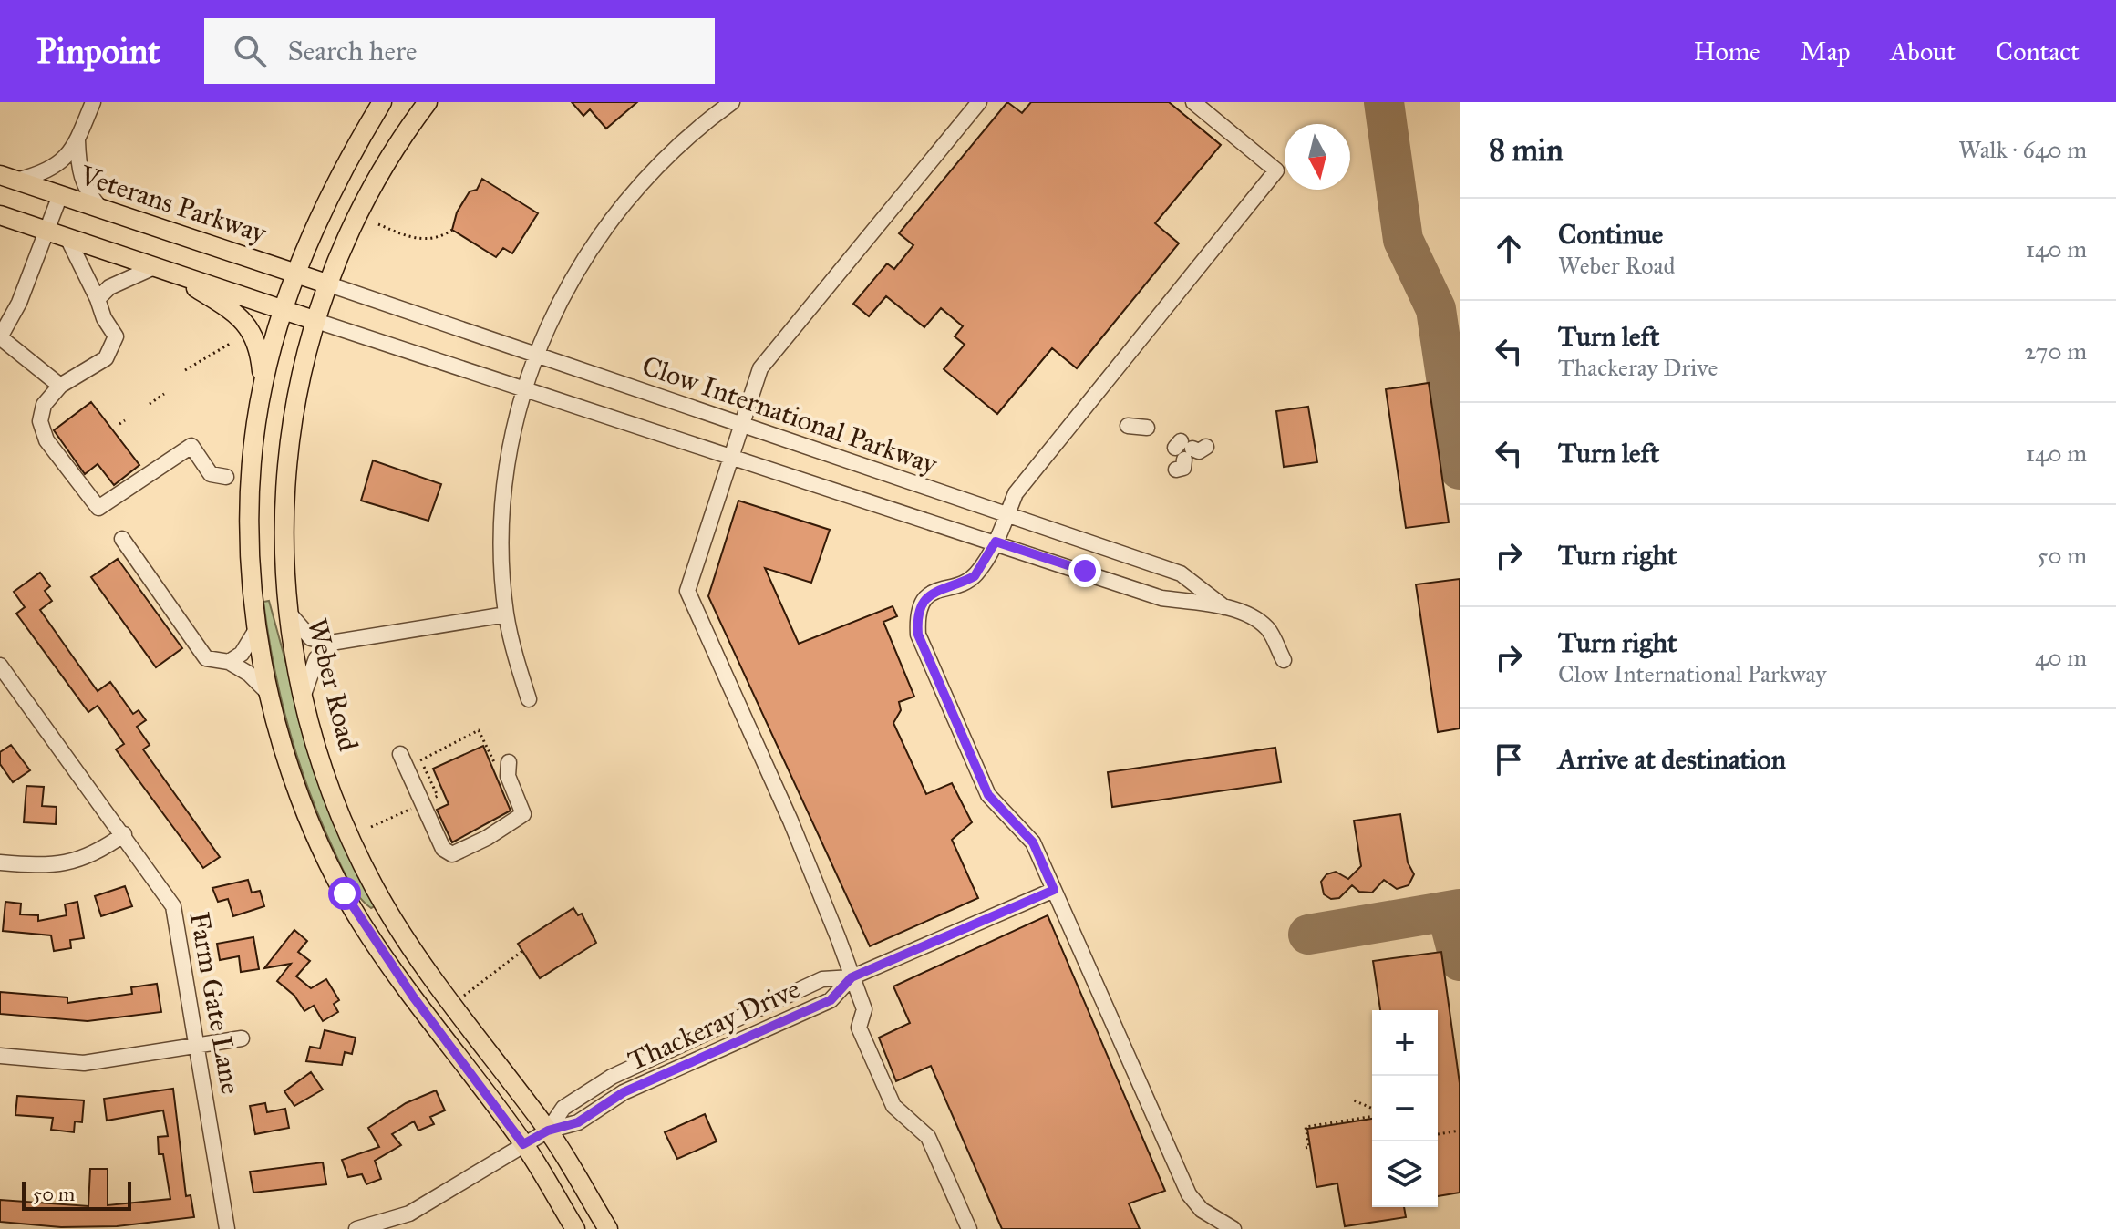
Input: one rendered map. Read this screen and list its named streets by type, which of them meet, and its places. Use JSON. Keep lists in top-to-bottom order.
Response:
{
  "streets": {
    "main road": ["Veterans Parkway", "Weber Road"],
    "street": ["Clow International Parkway", "Farm Gate Lane", "Thackeray Drive"]
  },
  "crossings": [
    ["Veterans Parkway", "Clow International Parkway"],
    ["Veterans Parkway", "Weber Road"],
    ["Clow International Parkway", "Weber Road"],
    ["Weber Road", "Thackeray Drive"]
  ],
  "scale_bar": "50 m",
  "north": "bottom",
  "page": {
    "header": "Pinpoint",
    "search": "Search here",
    "nav": [
      "Home",
      "Map",
      "About",
      "Contact"
    ],
    "heading": ["8 min", "Walk · 640 m"],
    "list": [
      ["Continue", "Weber Road", "140 m"],
      ["Turn left", "Thackeray Drive", "270 m"],
      ["Turn left", "140 m"],
      ["Turn right", "50 m"],
      ["Turn right", "Clow International Parkway", "40 m"],
      "Arrive at destination"
    ],
    "map_buttons": ["+", "−"],
    "scale": "50 m"
  }
}
